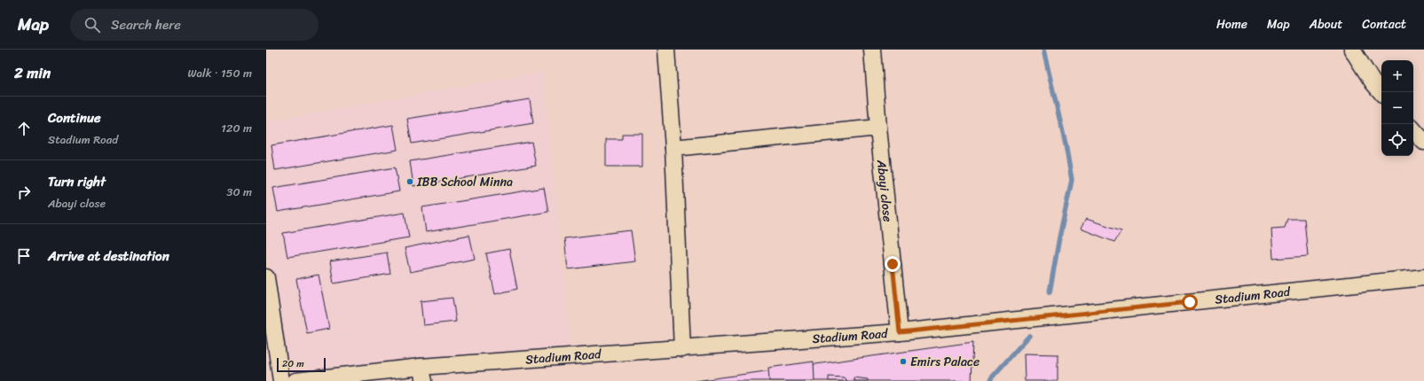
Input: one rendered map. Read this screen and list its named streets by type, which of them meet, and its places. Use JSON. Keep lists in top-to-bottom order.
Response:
{
  "streets": {
    "street": ["Abayi close", "Stadium Road"]
  },
  "crossings": [
    ["Abayi close", "Stadium Road"]
  ],
  "places": ["IBB School Minna", "Emirs Palace"],
  "scale_bar": "20 m",
  "page": {
    "header": "Map",
    "search": "Search here",
    "nav": [
      "Home",
      "Map",
      "About",
      "Contact"
    ],
    "heading": ["2 min", "Walk · 150 m"],
    "map_buttons": ["+", "−"],
    "list": [
      ["Continue", "Stadium Road", "120 m"],
      ["Turn right", "Abayi close", "30 m"],
      "Arrive at destination"
    ],
    "scale": "20 m"
  }
}
